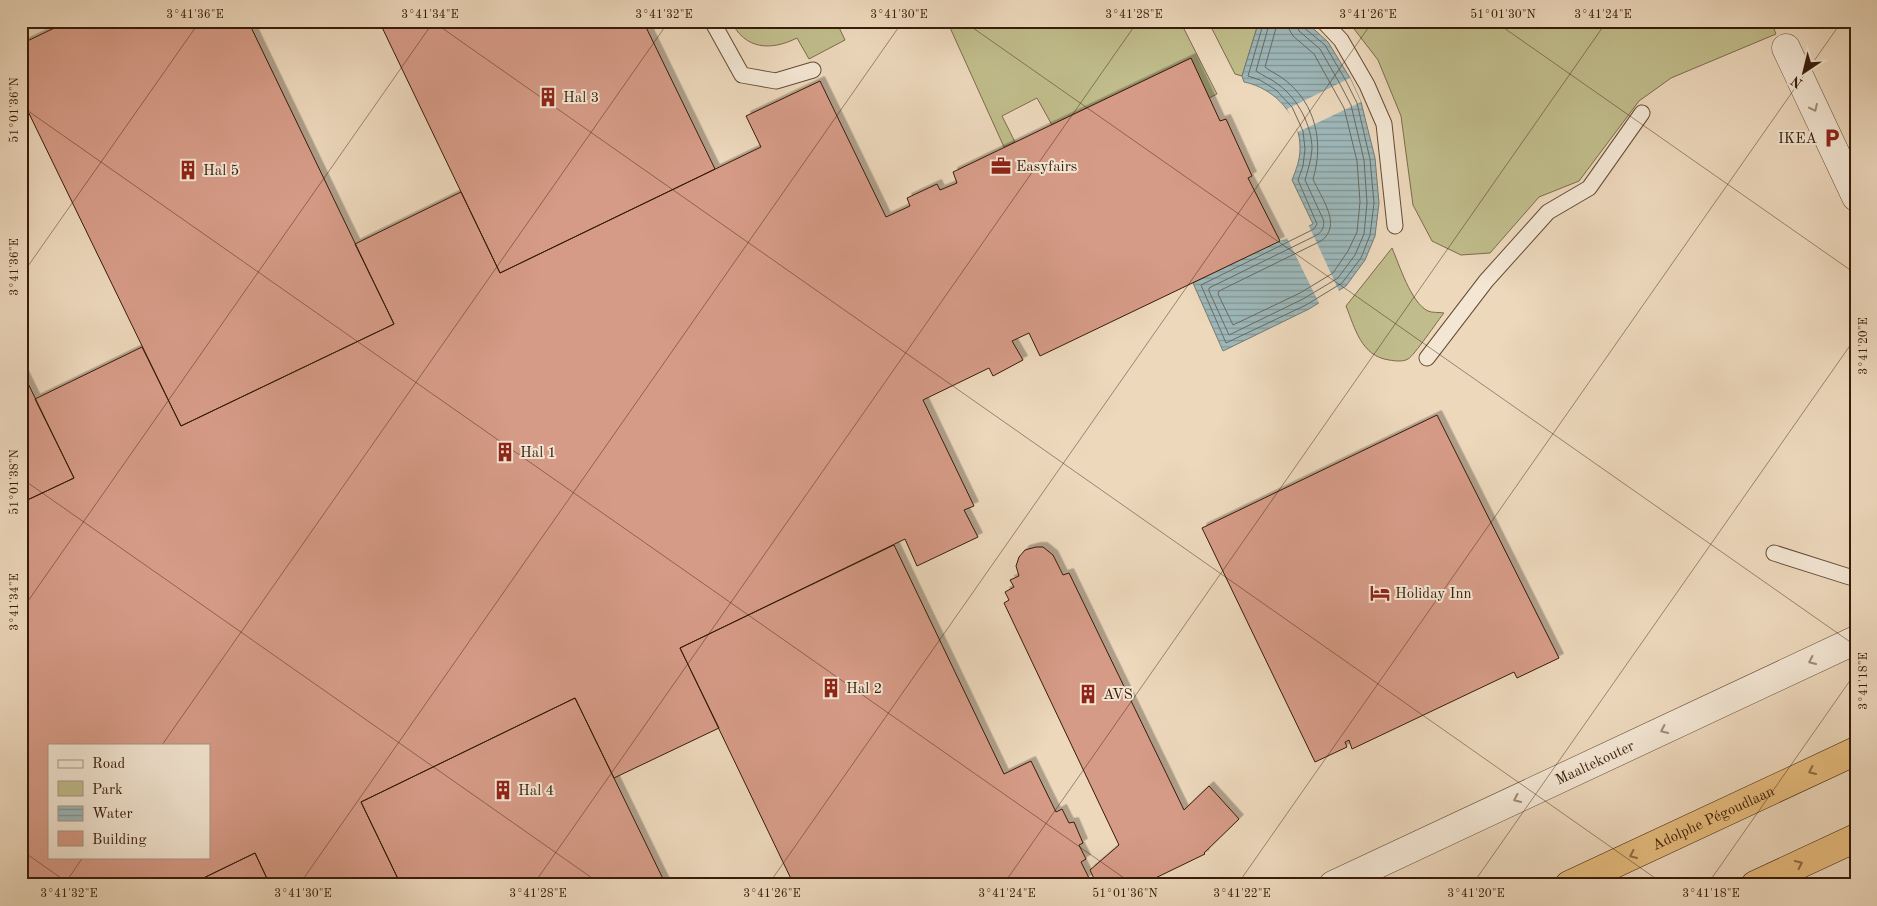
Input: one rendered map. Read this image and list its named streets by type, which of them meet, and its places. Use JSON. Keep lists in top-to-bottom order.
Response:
{
  "streets": {
    "highway": ["Adolphe Pégoudlaan"],
    "street": ["Maaltekouter"]
  },
  "one_way": ["Maaltekouter"],
  "places": {
    "building": [
      "Hal 3",
      "Hal 5",
      "Hal 1",
      "Hal 2",
      "AVS",
      "Hal 4"
    ],
    "parking": ["IKEA"],
    "office": ["Easyfairs"],
    "hotel": ["Holiday Inn"]
  },
  "legend": [
    "Road",
    "Park",
    "Water",
    "Building"
  ],
  "north": "bottom left",
  "coordinates": [
    "3°41'36\"E",
    "3°41'34\"E",
    "3°41'32\"E",
    "3°41'30\"E",
    "3°41'28\"E",
    "3°41'26\"E",
    "51°01'30\"N",
    "3°41'24\"E",
    "51°01'36\"N",
    "3°41'20\"E",
    "51°01'38\"N",
    "3°41'18\"E",
    "3°41'22\"E"
  ]
}
